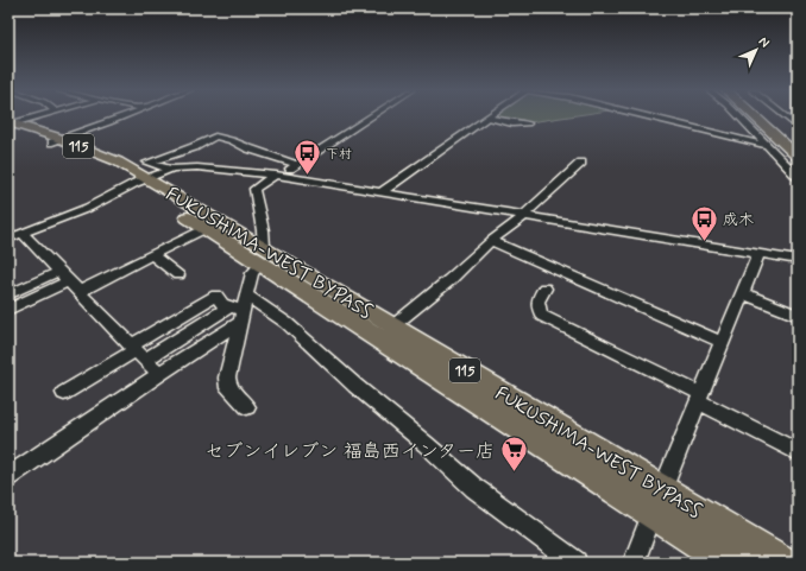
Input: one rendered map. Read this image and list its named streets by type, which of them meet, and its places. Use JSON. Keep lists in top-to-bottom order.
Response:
{
  "streets": {
    "highway": ["115", "FUKUSHIMA-WEST BYPASS"]
  },
  "crossings": [
    ["115", "FUKUSHIMA-WEST BYPASS"]
  ],
  "places": {
    "bus stop": ["下村", "成木"],
    "supermarket": ["セブンイレブン 福島西インター店"]
  },
  "north": "top right"
}
